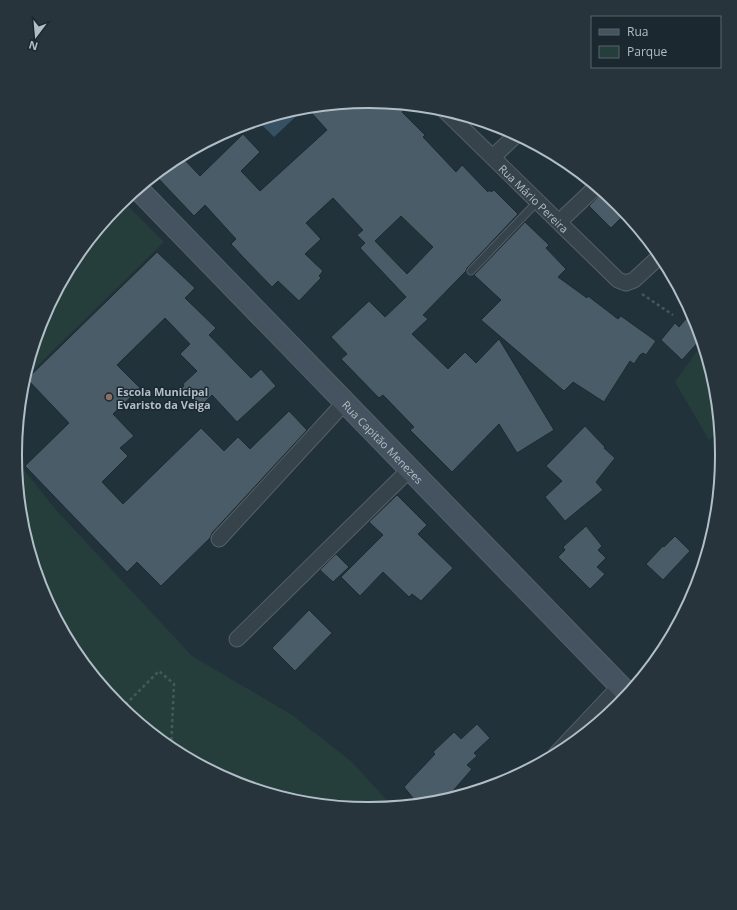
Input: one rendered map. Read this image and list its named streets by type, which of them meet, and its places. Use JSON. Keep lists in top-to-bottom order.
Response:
{
  "streets": {
    "street": ["Rua Mário Pereira", "Rua Capitão Menezes"]
  },
  "places": ["Escola Municipal Evaristo da Veiga"],
  "legend": ["Rua", "Parque"],
  "north": "bottom"
}
